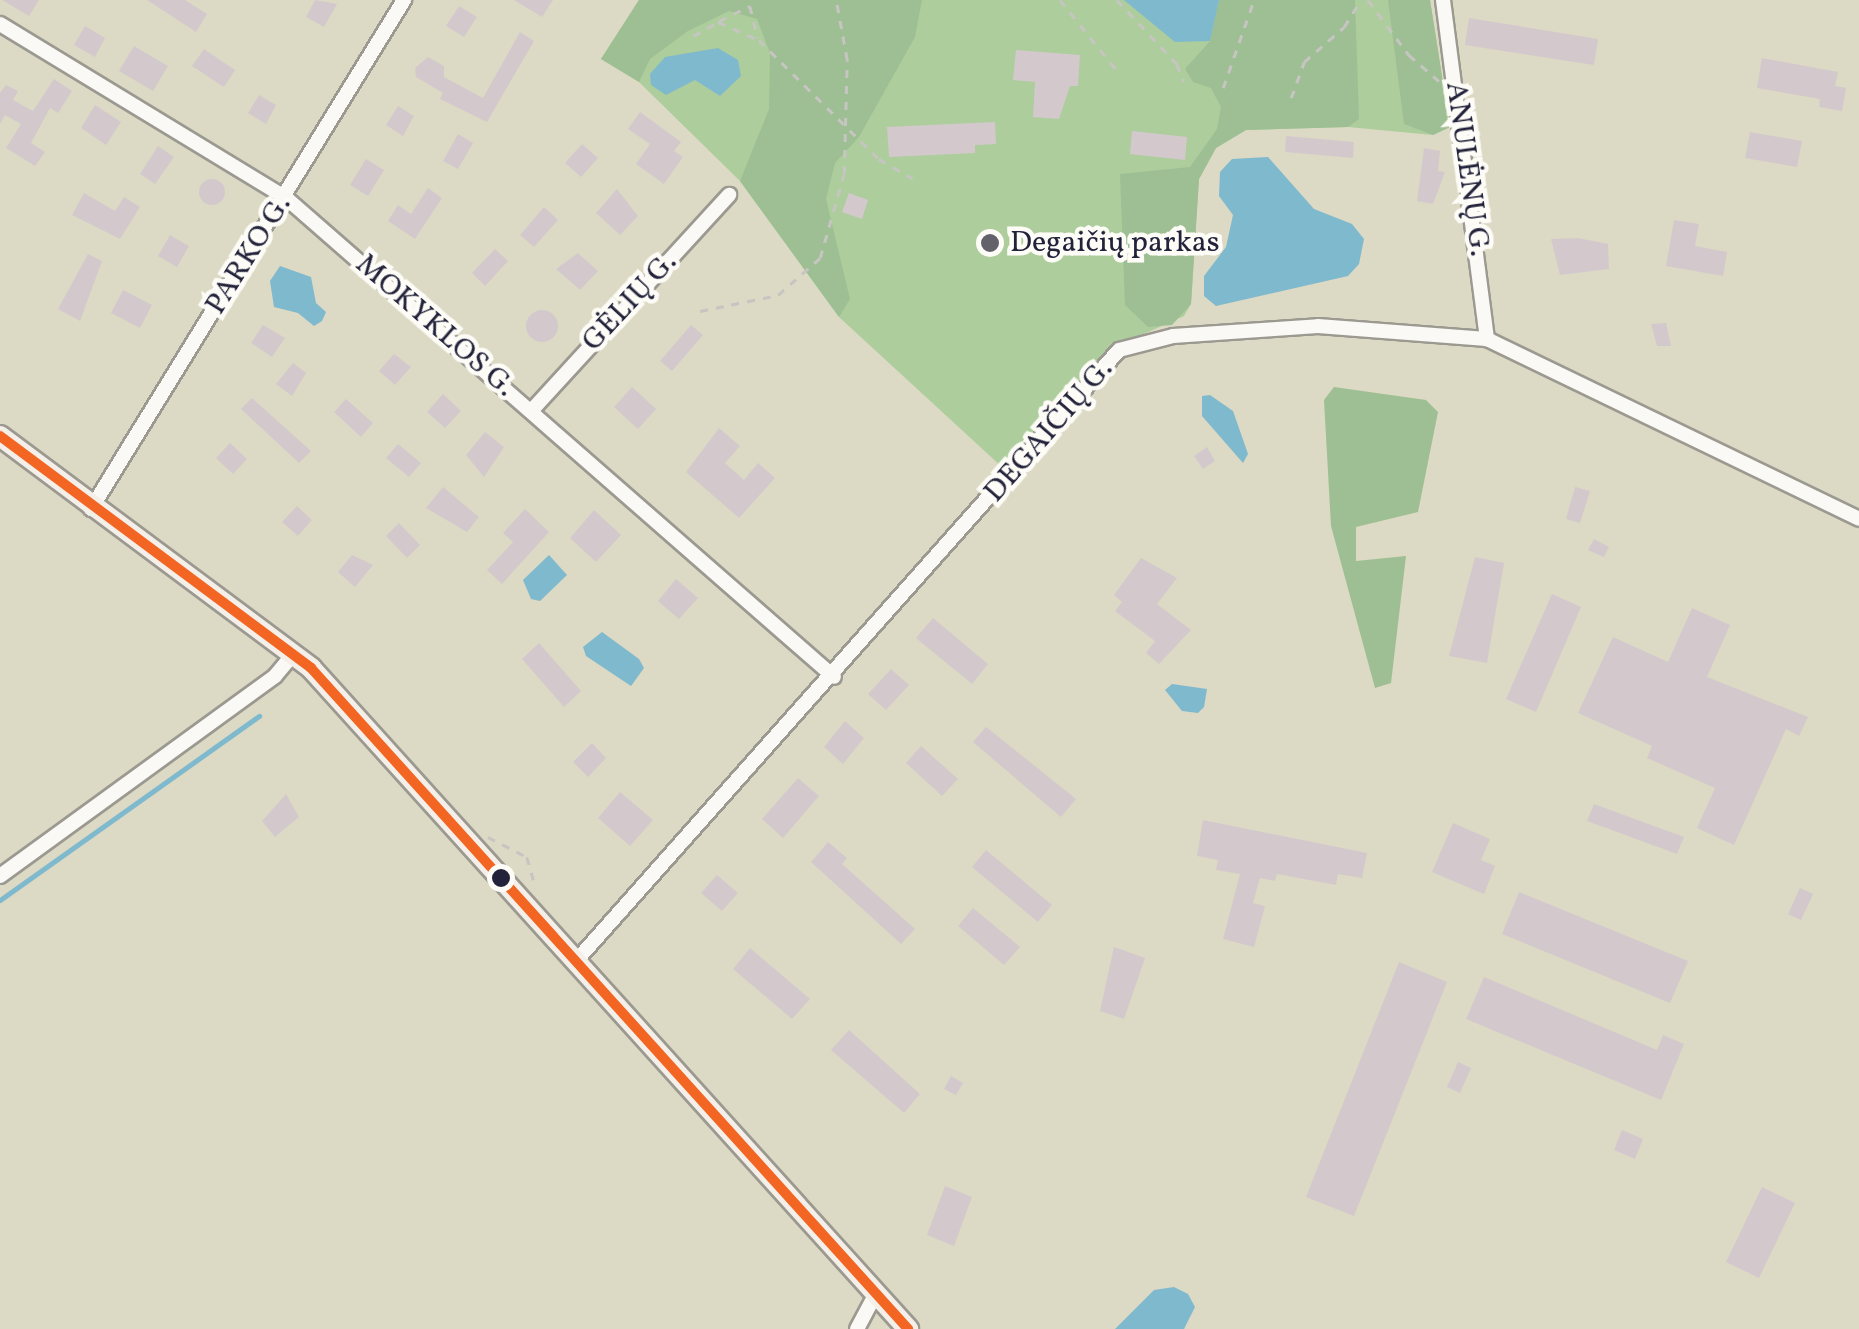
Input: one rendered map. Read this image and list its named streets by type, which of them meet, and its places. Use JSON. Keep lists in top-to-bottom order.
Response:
{
  "streets": {
    "street": [
      "ANULĖNŲ G.",
      "PARKO G.",
      "GĖLIŲ G.",
      "MOKYKLOS G.",
      "DEGAIČIŲ G."
    ]
  },
  "crossings": [
    ["ANULĖNŲ G.", "DEGAIČIŲ G."],
    ["PARKO G.", "MOKYKLOS G."],
    ["GĖLIŲ G.", "MOKYKLOS G."],
    ["MOKYKLOS G.", "DEGAIČIŲ G."]
  ],
  "places": ["Degaičių parkas"]
}
